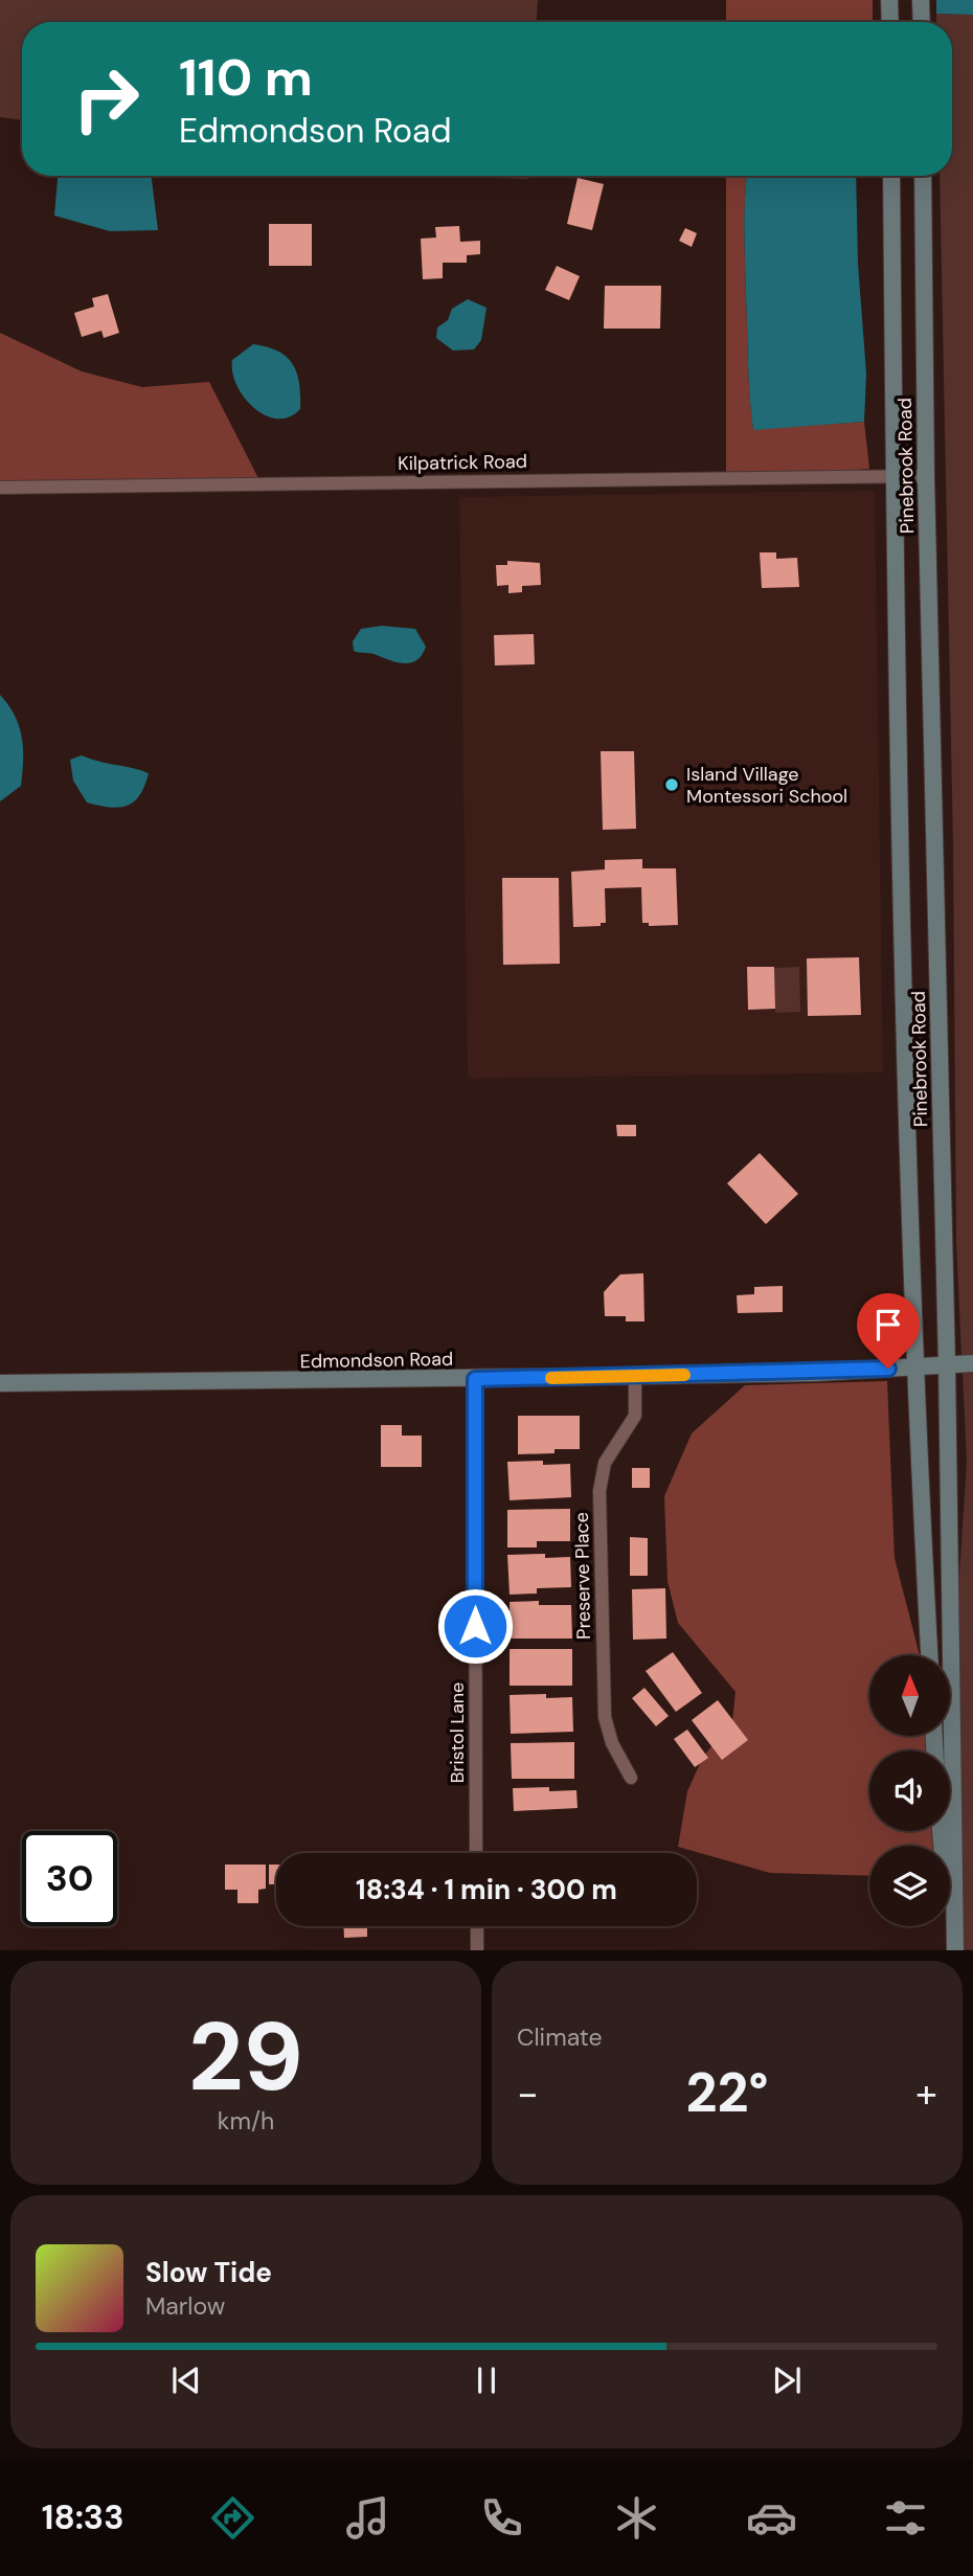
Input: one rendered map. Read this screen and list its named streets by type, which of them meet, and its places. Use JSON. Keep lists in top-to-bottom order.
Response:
{
  "streets": {
    "street": [
      "Kilpatrick Road",
      "Pinebrook Road",
      "Edmondson Road",
      "Preserve Place",
      "Bristol Lane"
    ]
  },
  "crossings": [
    ["Kilpatrick Road", "Pinebrook Road"],
    ["Pinebrook Road", "Edmondson Road"],
    ["Edmondson Road", "Preserve Place"],
    ["Edmondson Road", "Bristol Lane"]
  ],
  "places": ["Island Village Montessori School"],
  "north": "top",
  "page": {
    "turn": ["110 m", "Edmondson Road"],
    "limit": "30",
    "trip": "18:34 · 1 min · 300 m",
    "tile": [
      ["29", "km/h"],
      "Climate"
    ],
    "heat": ["−", "22°", "+"],
    "song": ["Slow Tide", "Marlow"],
    "tabs": "18:33"
  }
}
